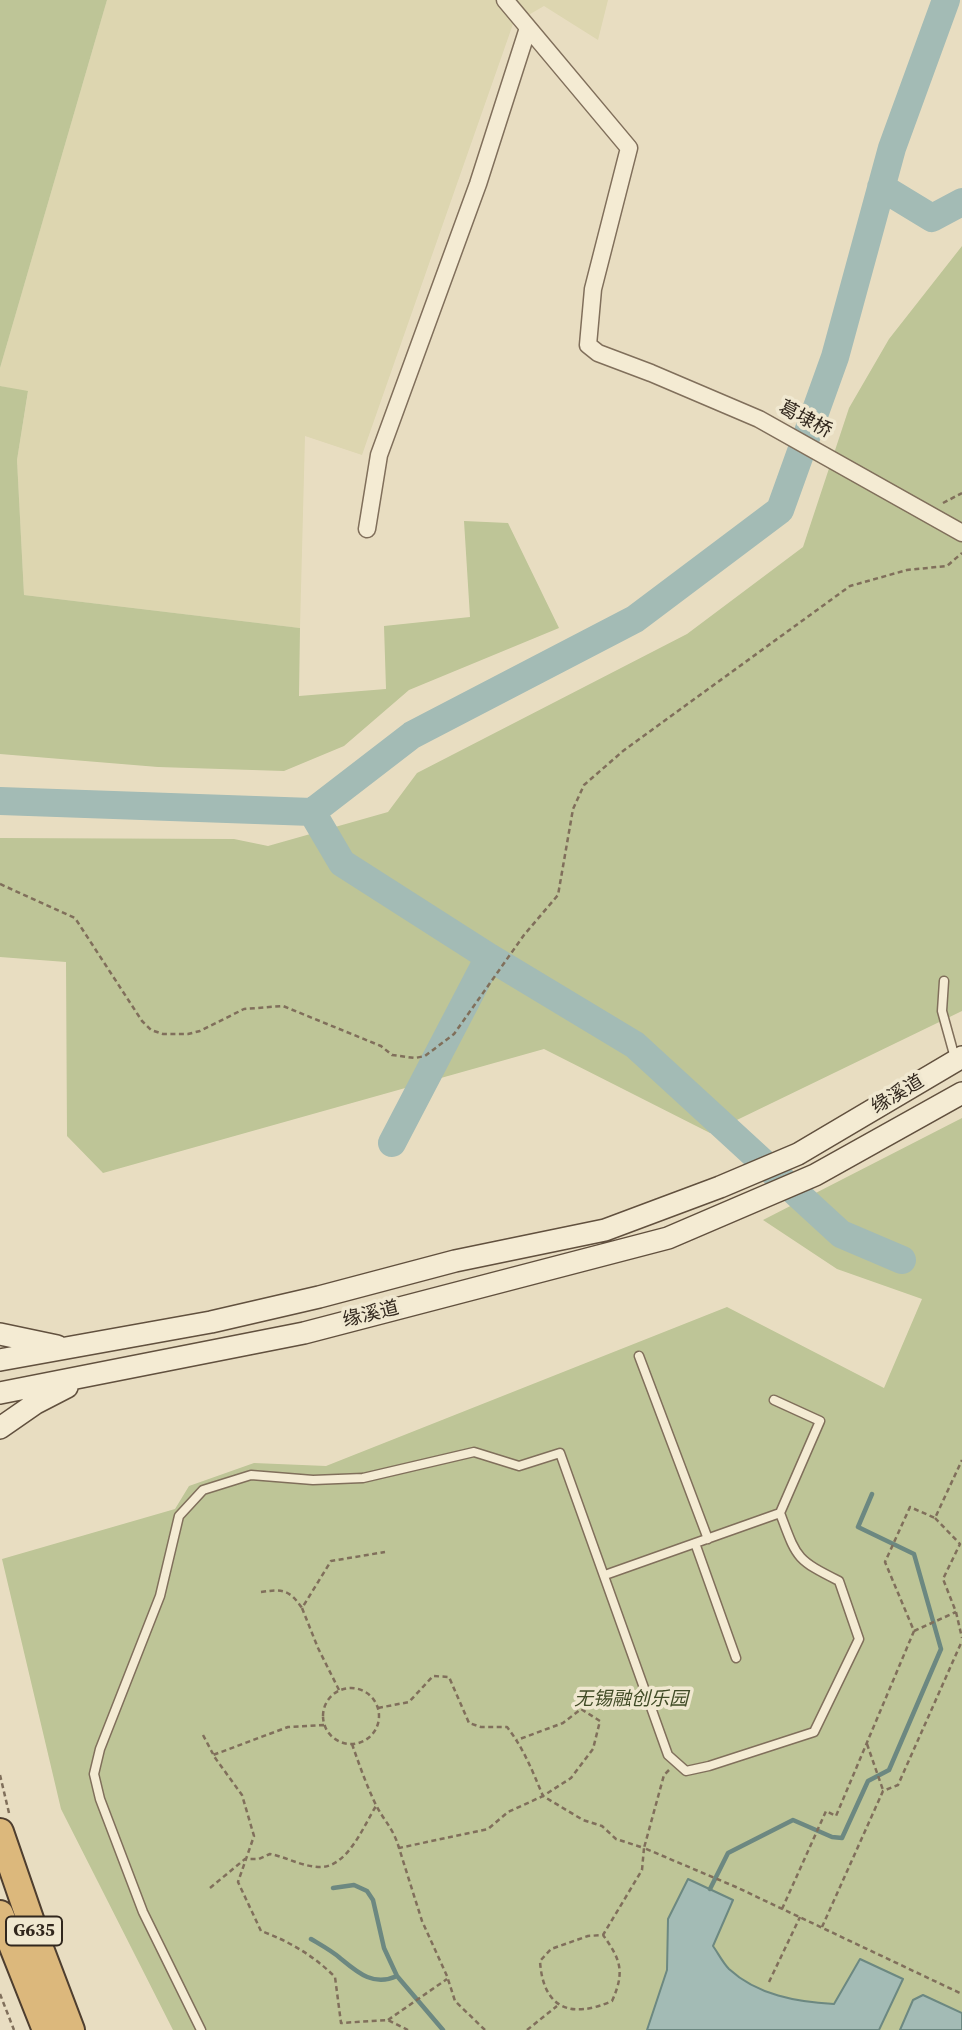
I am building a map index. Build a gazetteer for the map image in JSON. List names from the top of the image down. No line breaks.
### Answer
{"streets":{"highway":["G635"],"main road":["缘溪道"],"street":["葛埭桥"]},"parks":["无锡融创乐园"]}
